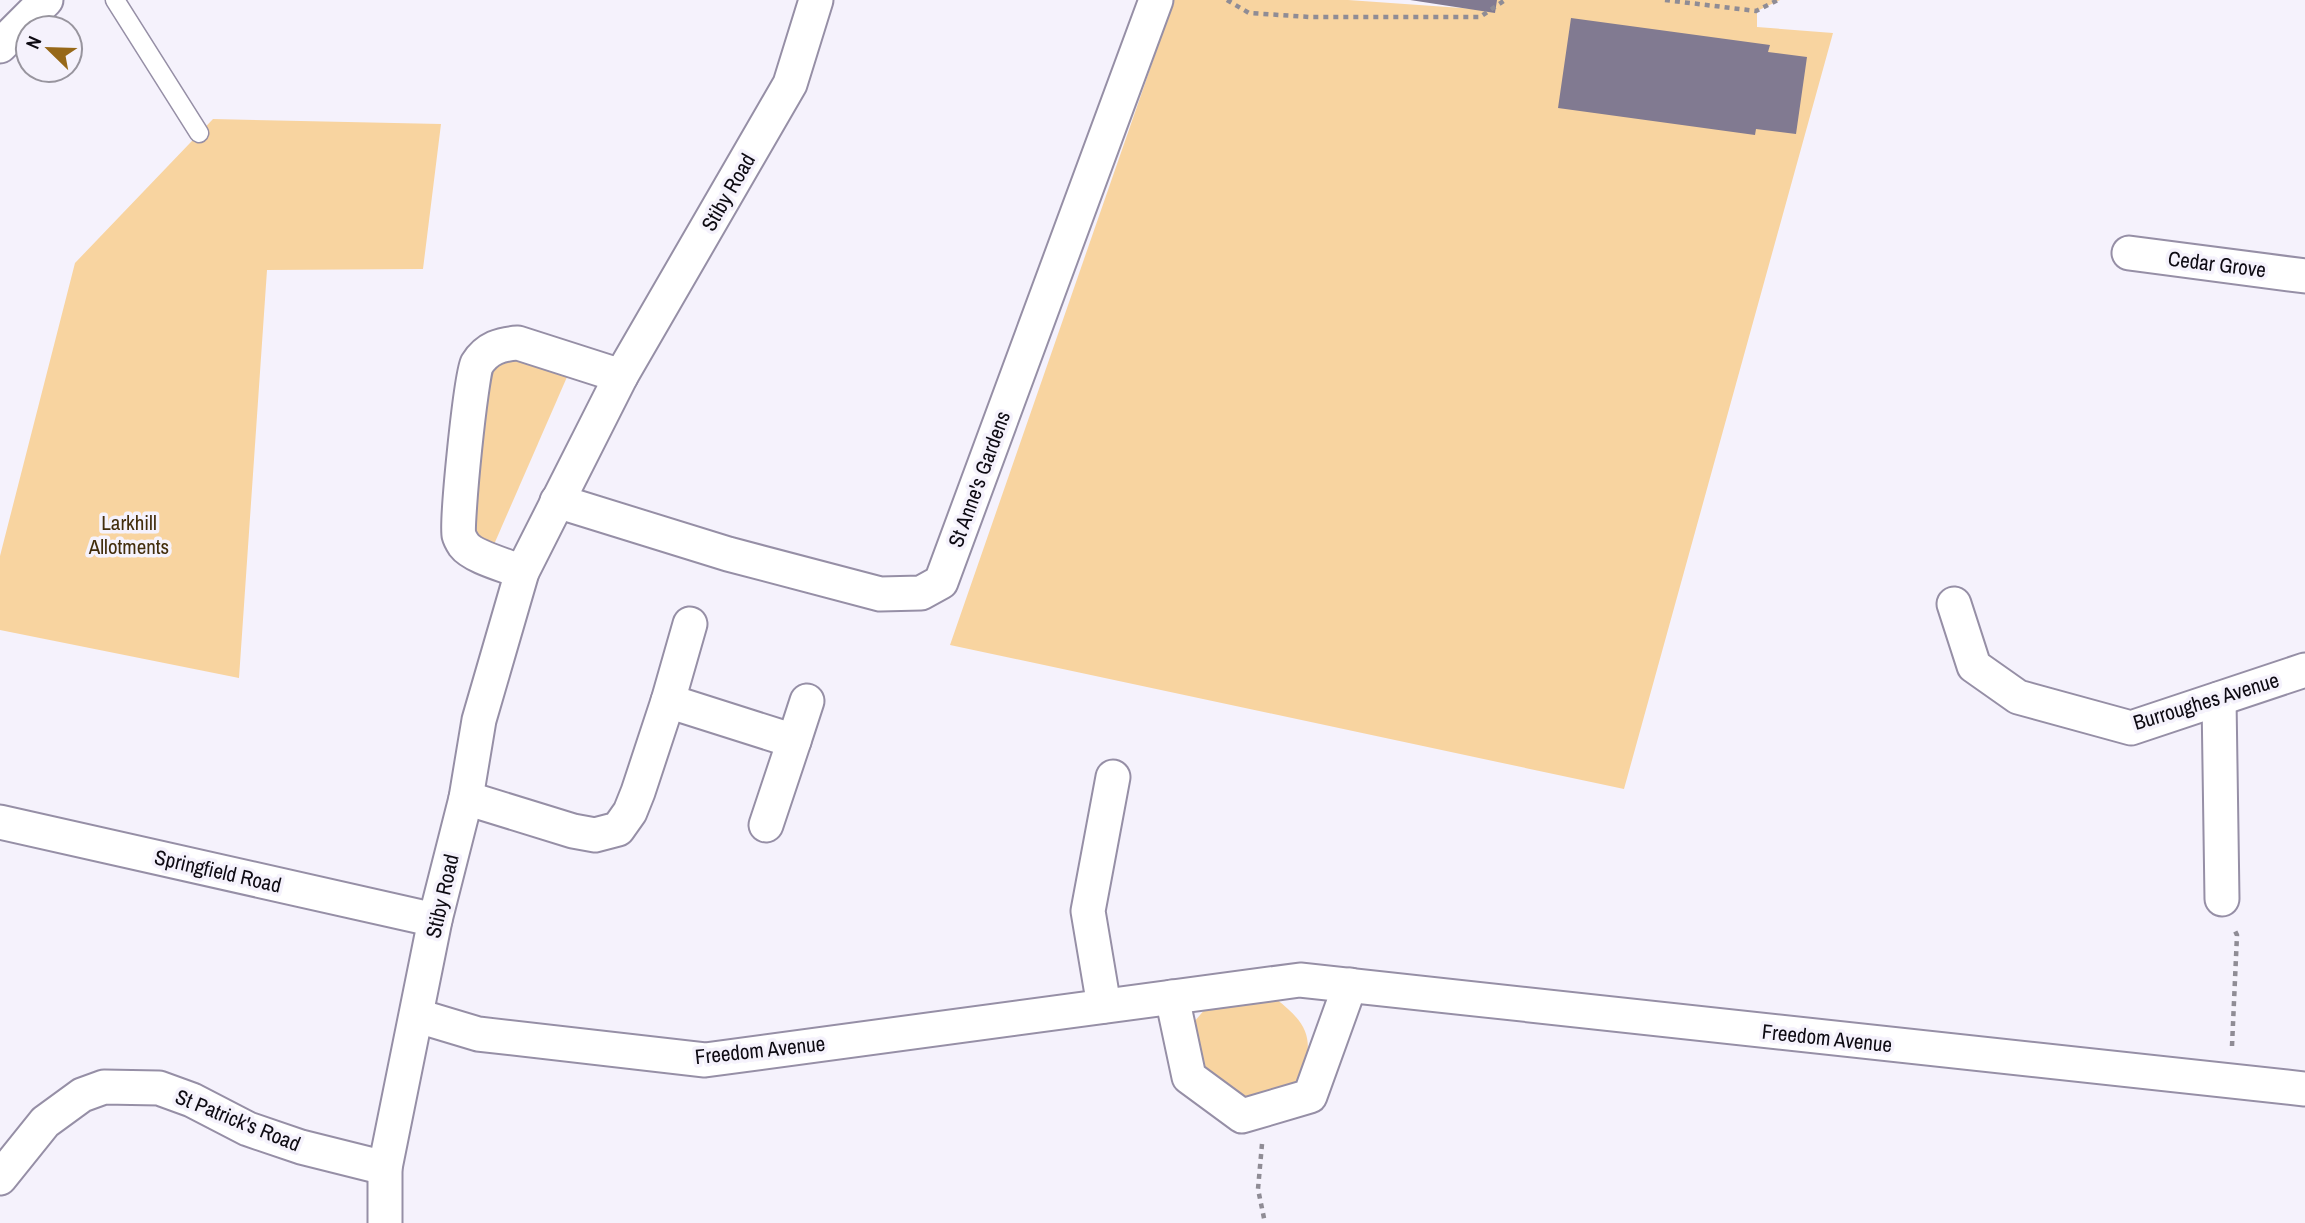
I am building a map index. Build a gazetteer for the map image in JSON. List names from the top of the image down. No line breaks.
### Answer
{"streets":{"street":["Stiby Road","Cedar Grove","St Anne's Gardens","Burroughes Avenue","Springfield Road","Freedom Avenue","St Patrick's Road"]},"crossings":[["Stiby Road","St Anne's Gardens"],["Stiby Road","Springfield Road"],["Stiby Road","Freedom Avenue"],["Stiby Road","St Patrick's Road"]],"parks":["Larkhill Allotments"],"north":"top left"}
